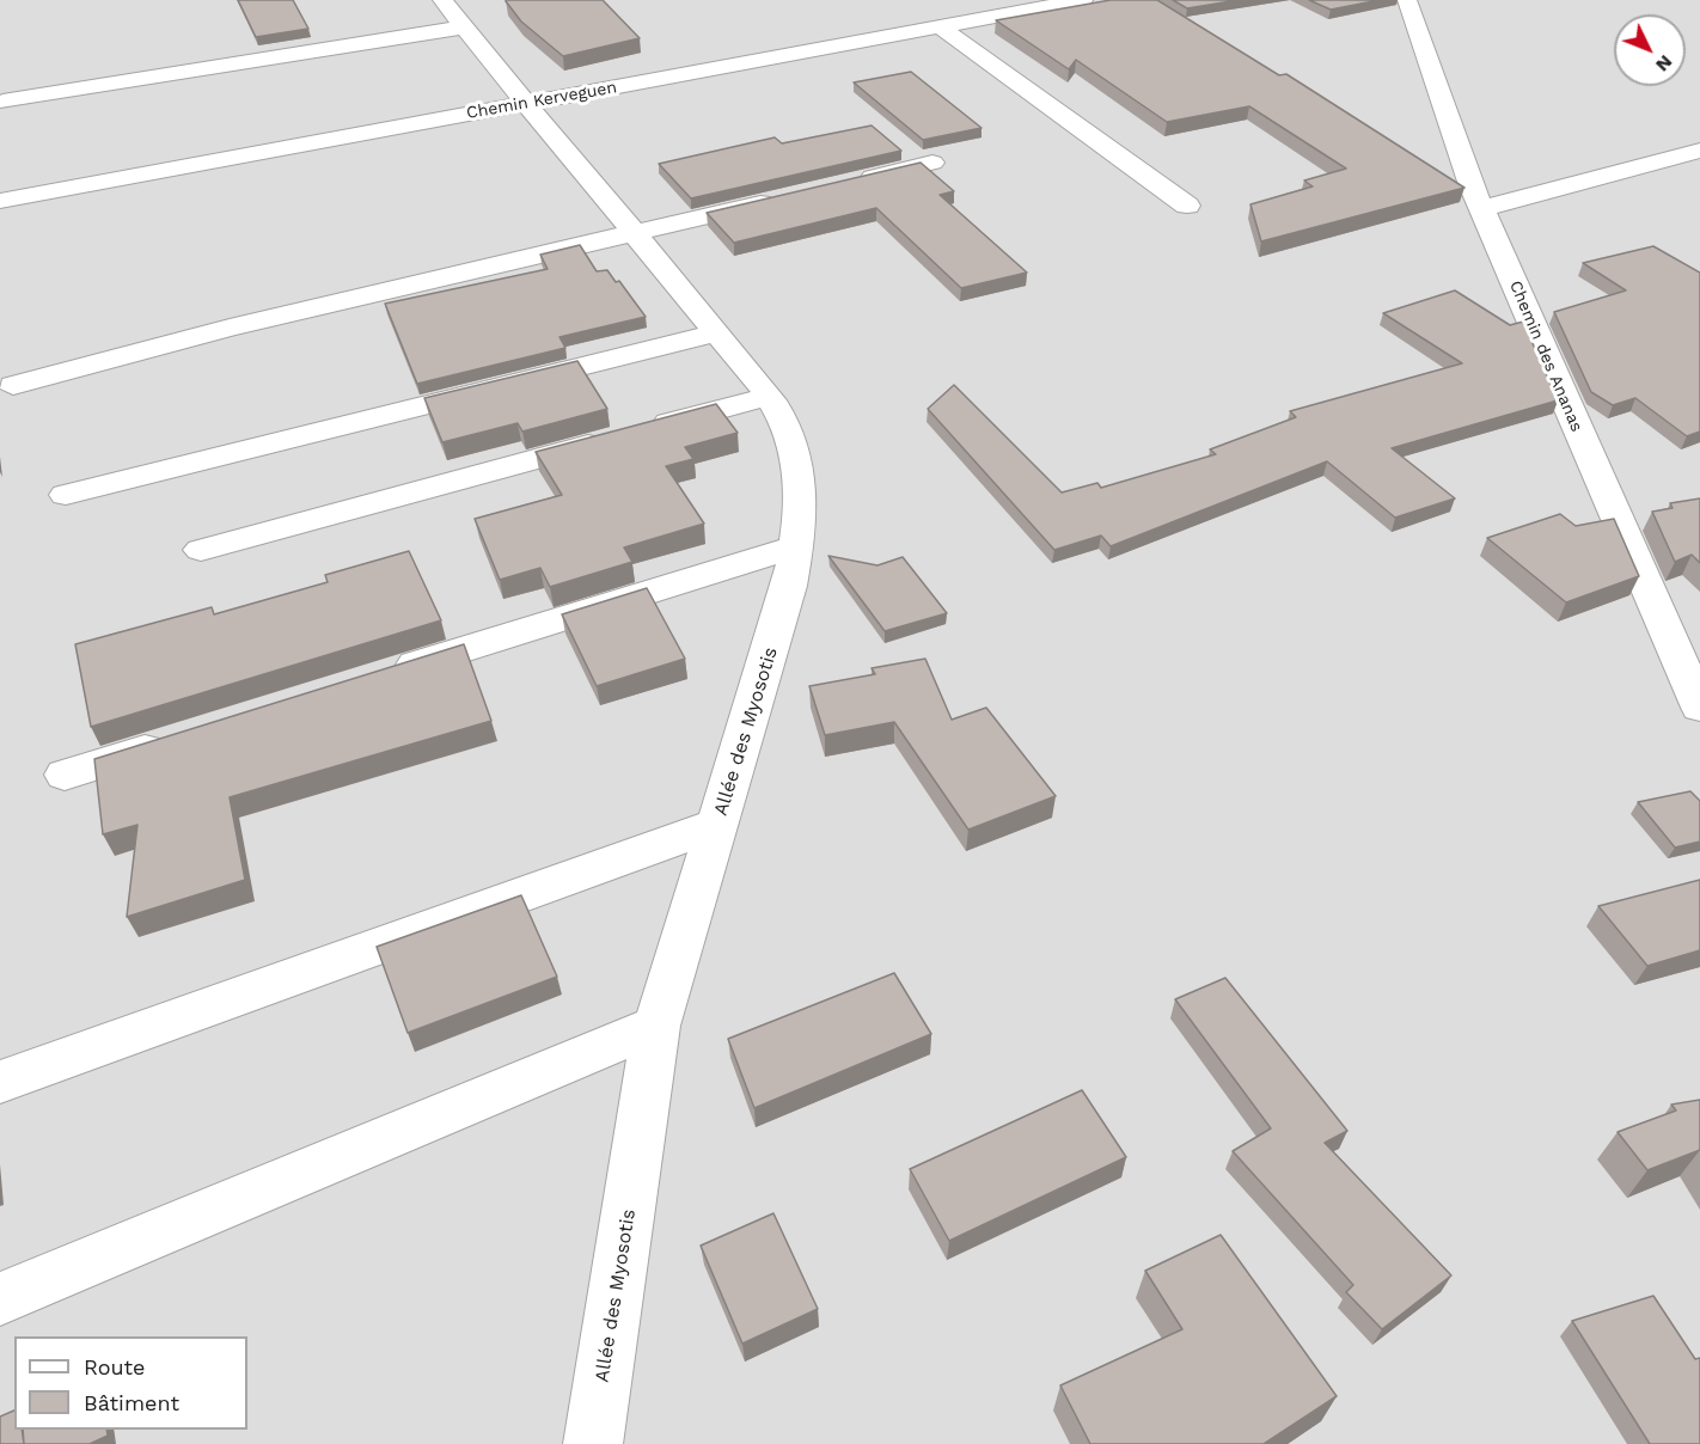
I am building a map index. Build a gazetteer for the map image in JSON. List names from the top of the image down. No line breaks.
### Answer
{"streets":{"street":["Chemin Kerveguen","Chemin des Ananas","Allée des Myosotis"]},"crossings":[["Chemin Kerveguen","Allée des Myosotis"]],"legend":["Route","Bâtiment"],"north":"bottom right"}
